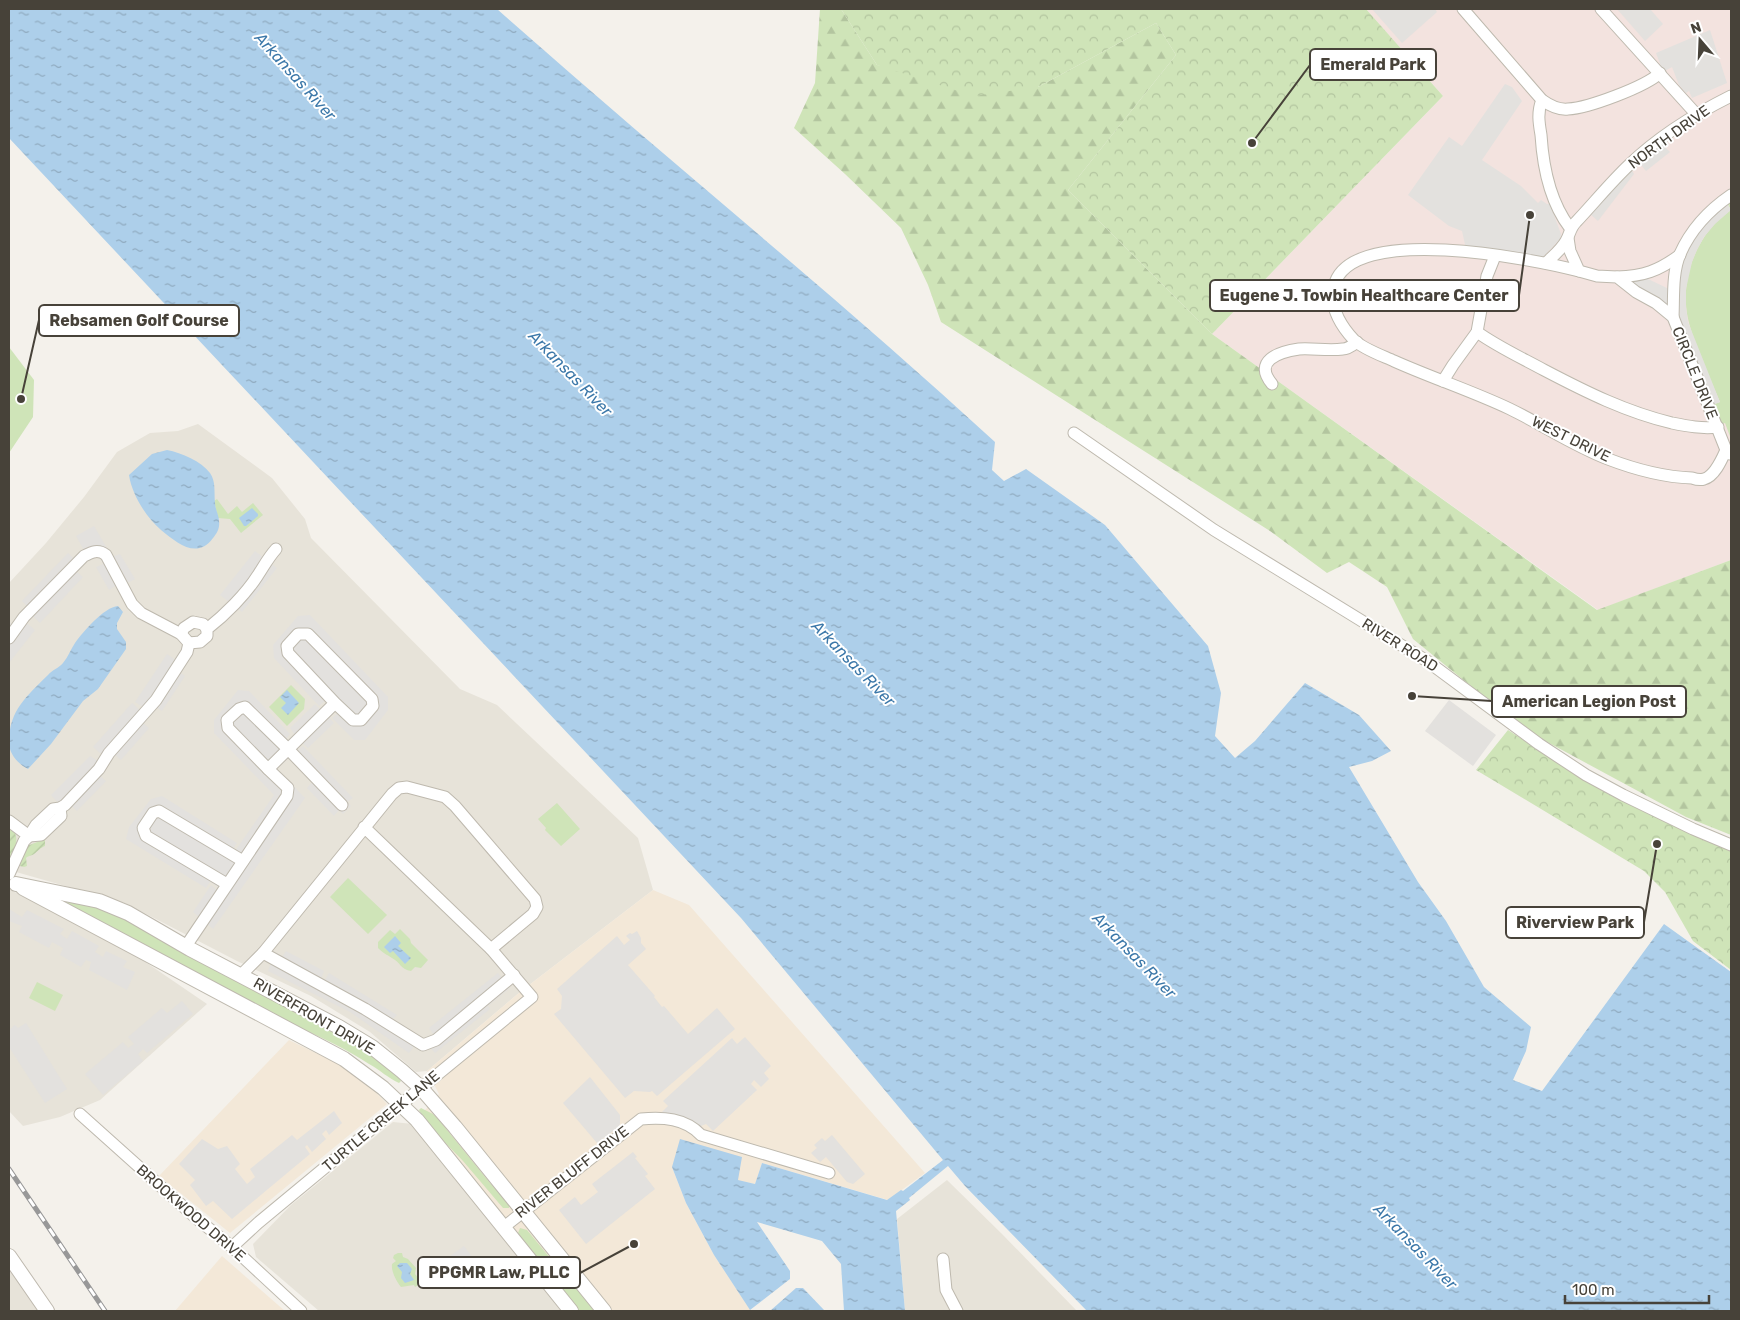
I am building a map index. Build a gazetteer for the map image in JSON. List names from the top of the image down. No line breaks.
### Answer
{"streets":{"street":["NORTH DRIVE","CIRCLE DRIVE","WEST DRIVE","RIVER ROAD","RIVERFRONT DRIVE","TURTLE CREEK LANE","RIVER BLUFF DRIVE","BROOKWOOD DRIVE"]},"crossings":[["NORTH DRIVE","WEST DRIVE"],["CIRCLE DRIVE","WEST DRIVE"],["RIVERFRONT DRIVE","TURTLE CREEK LANE"],["RIVERFRONT DRIVE","RIVER BLUFF DRIVE"],["TURTLE CREEK LANE","BROOKWOOD DRIVE"]],"water":["Arkansas River"],"places":["Emerald Park","Eugene J. Towbin Healthcare Center","Rebsamen Golf Course","American Legion Post","Riverview Park","PPGMR Law, PLLC"],"scale_bar":"100 m","north":"top"}
